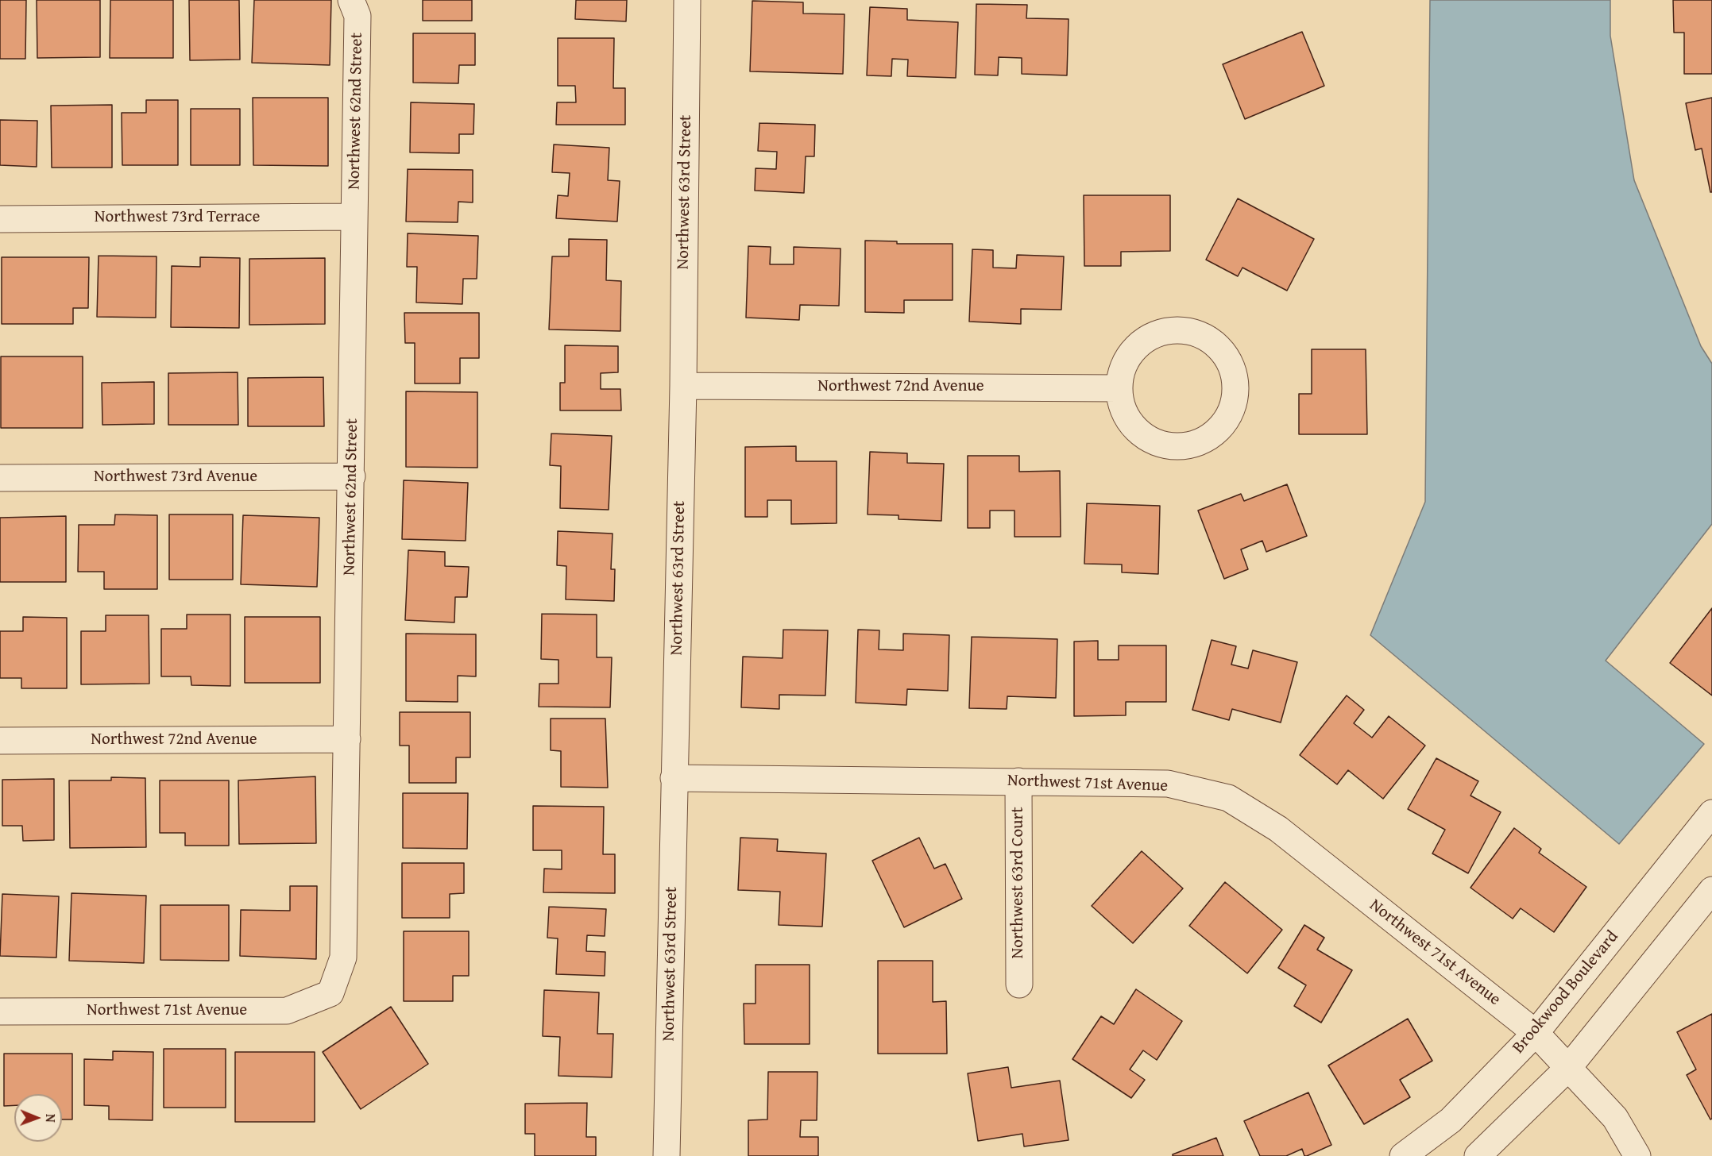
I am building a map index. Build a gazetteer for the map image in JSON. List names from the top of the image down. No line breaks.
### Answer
{"streets":{"street":["Northwest 62nd Street","Northwest 63rd Street","Northwest 73rd Terrace","Northwest 72nd Avenue","Northwest 73rd Avenue","Northwest 71st Avenue","Northwest 63rd Court","Brookwood Boulevard"]},"crossings":[["Northwest 62nd Street","Northwest 73rd Terrace"],["Northwest 62nd Street","Northwest 72nd Avenue"],["Northwest 62nd Street","Northwest 73rd Avenue"],["Northwest 62nd Street","Northwest 71st Avenue"],["Northwest 63rd Street","Northwest 72nd Avenue"],["Northwest 63rd Street","Northwest 71st Avenue"],["Northwest 71st Avenue","Northwest 63rd Court"],["Northwest 71st Avenue","Brookwood Boulevard"]],"north":"right"}
